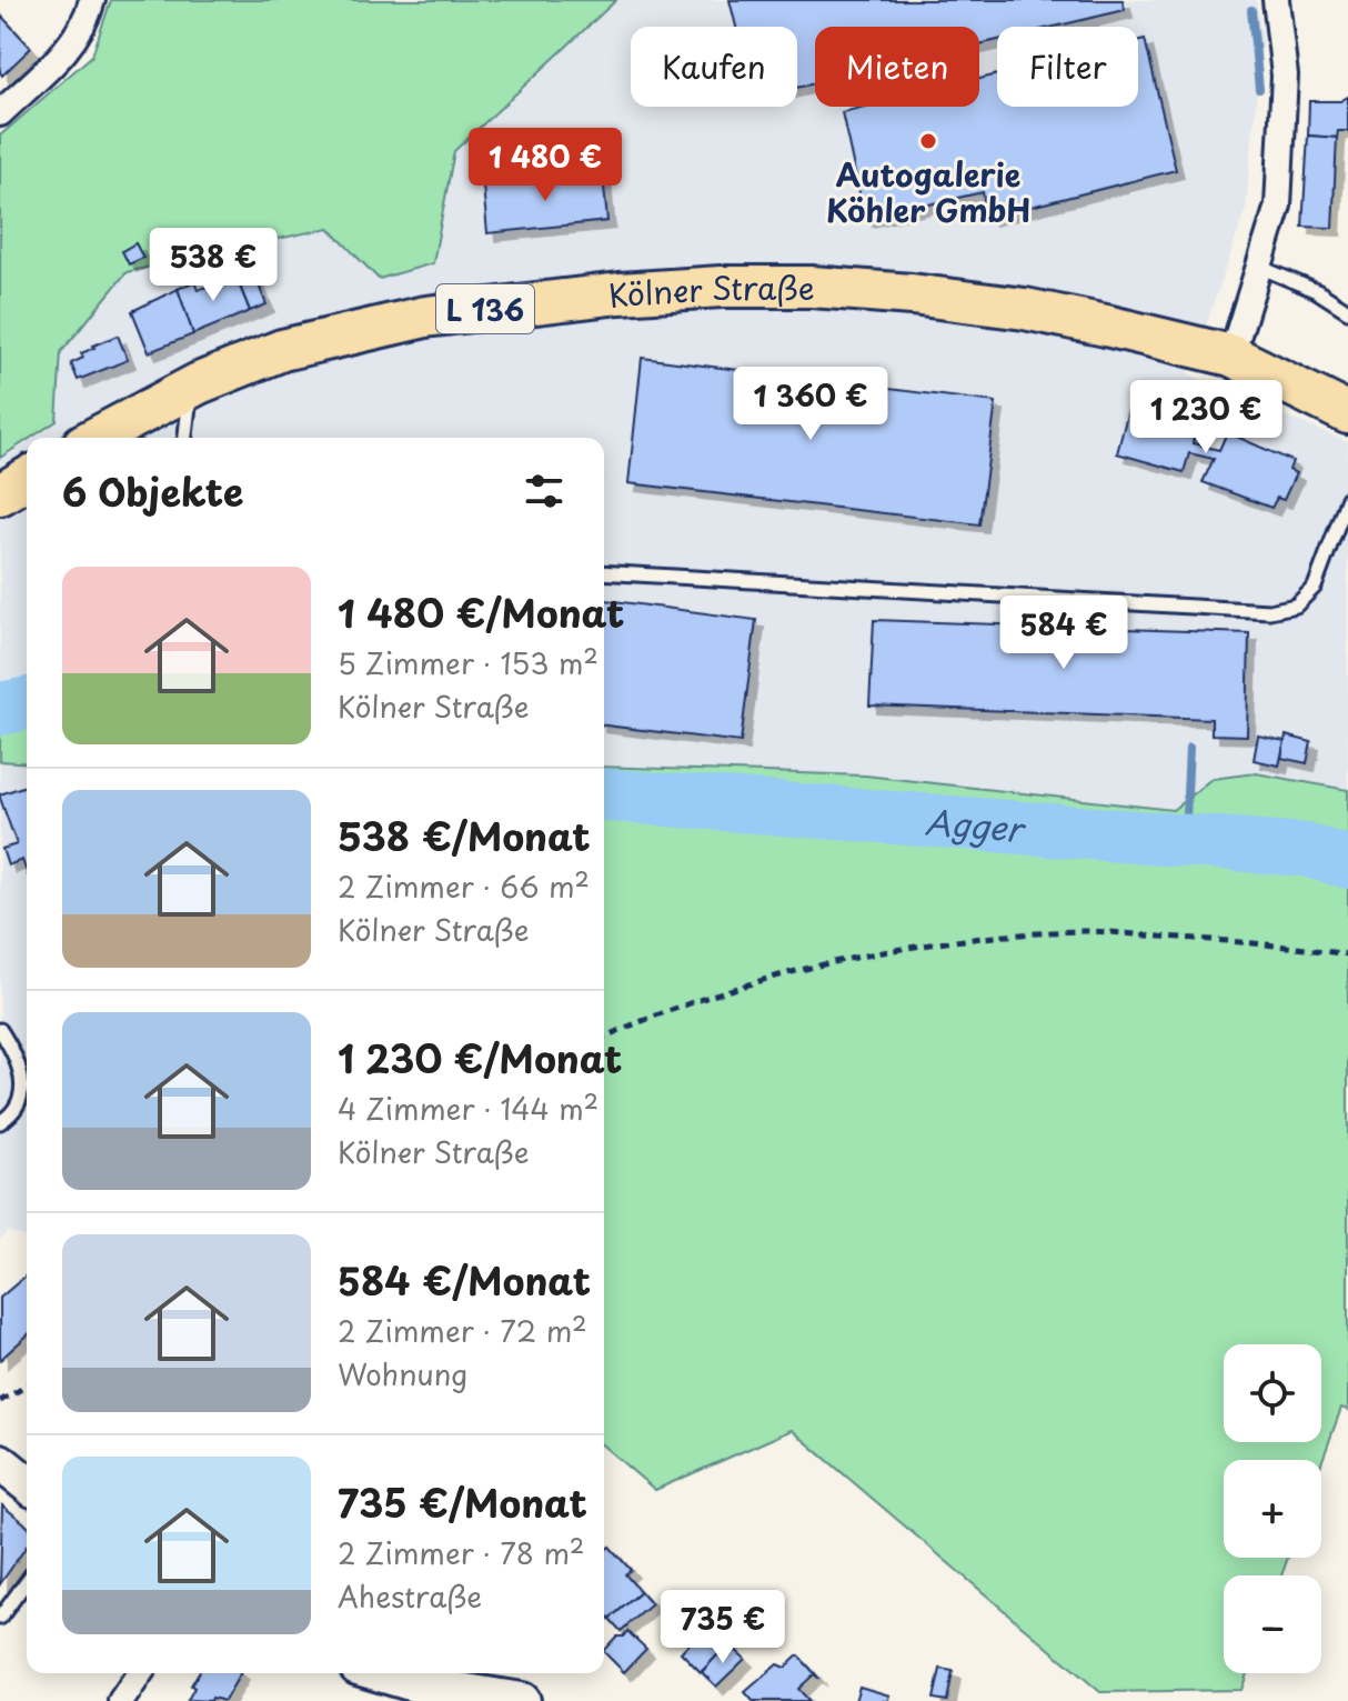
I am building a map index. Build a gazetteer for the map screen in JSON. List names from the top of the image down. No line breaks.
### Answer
{"streets":{"main road":["Kölner Straße","L 136"]},"water":["Agger"],"places":["Autogalerie Köhler GmbH"],"page":{"chip":["Kaufen","Mieten","Filter"],"price":["1 480 €","538 €","1 360 €","1 230 €","584 €","735 €"],"heading":"6 Objekte","list":[{"name":"1 480 €/Monat","note":"5 Zimmer · 153 m² · Kölner Straße"},{"name":"538 €/Monat","note":"2 Zimmer · 66 m² · Kölner Straße"},{"name":"1 230 €/Monat","note":"4 Zimmer · 144 m² · Kölner Straße"},{"name":"584 €/Monat","note":"2 Zimmer · 72 m² · Wohnung"},{"name":"735 €/Monat","note":"2 Zimmer · 78 m² · Ahestraße"}],"map_buttons":["+","−"]}}
